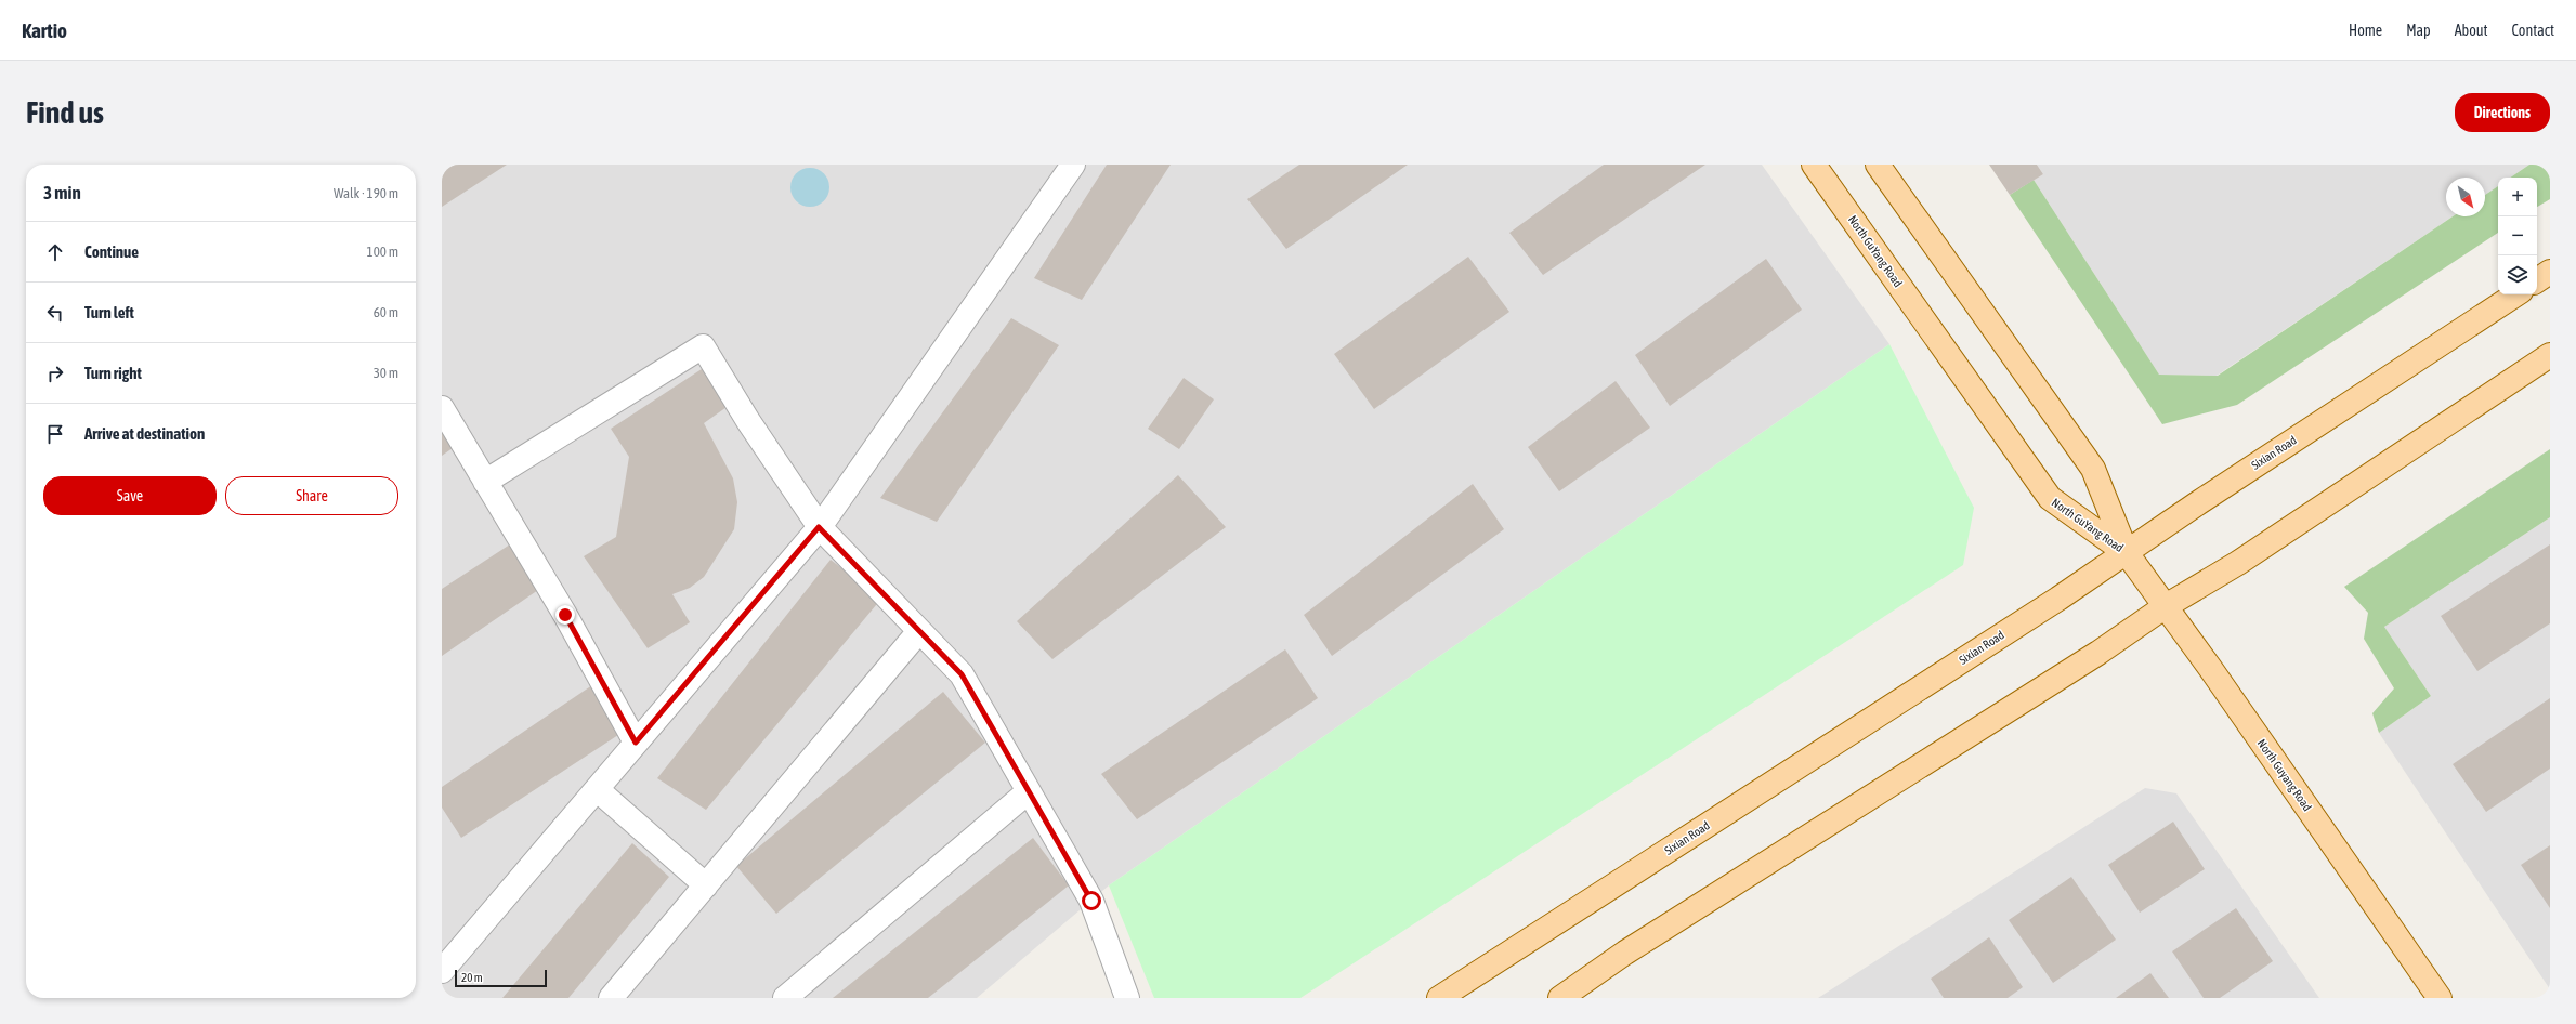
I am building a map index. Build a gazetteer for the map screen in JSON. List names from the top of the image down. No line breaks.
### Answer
{"streets":{"main road":["North GuYang Road","Sixian Road","North Guyang Road"]},"crossings":[["North GuYang Road","Sixian Road"],["North GuYang Road","North Guyang Road"],["Sixian Road","North Guyang Road"]],"scale_bar":"20 m","north":"bottom right","page":{"header":"Kartio","nav":["Home","Map","About","Contact"],"buttons":["Directions",["Save","Share"]],"title":"Find us","heading":["3 min","Walk · 190 m"],"map_buttons":["+","−"],"list":[["Continue","100 m"],["Turn left","60 m"],["Turn right","30 m"],"Arrive at destination"],"scale":"20 m"}}
